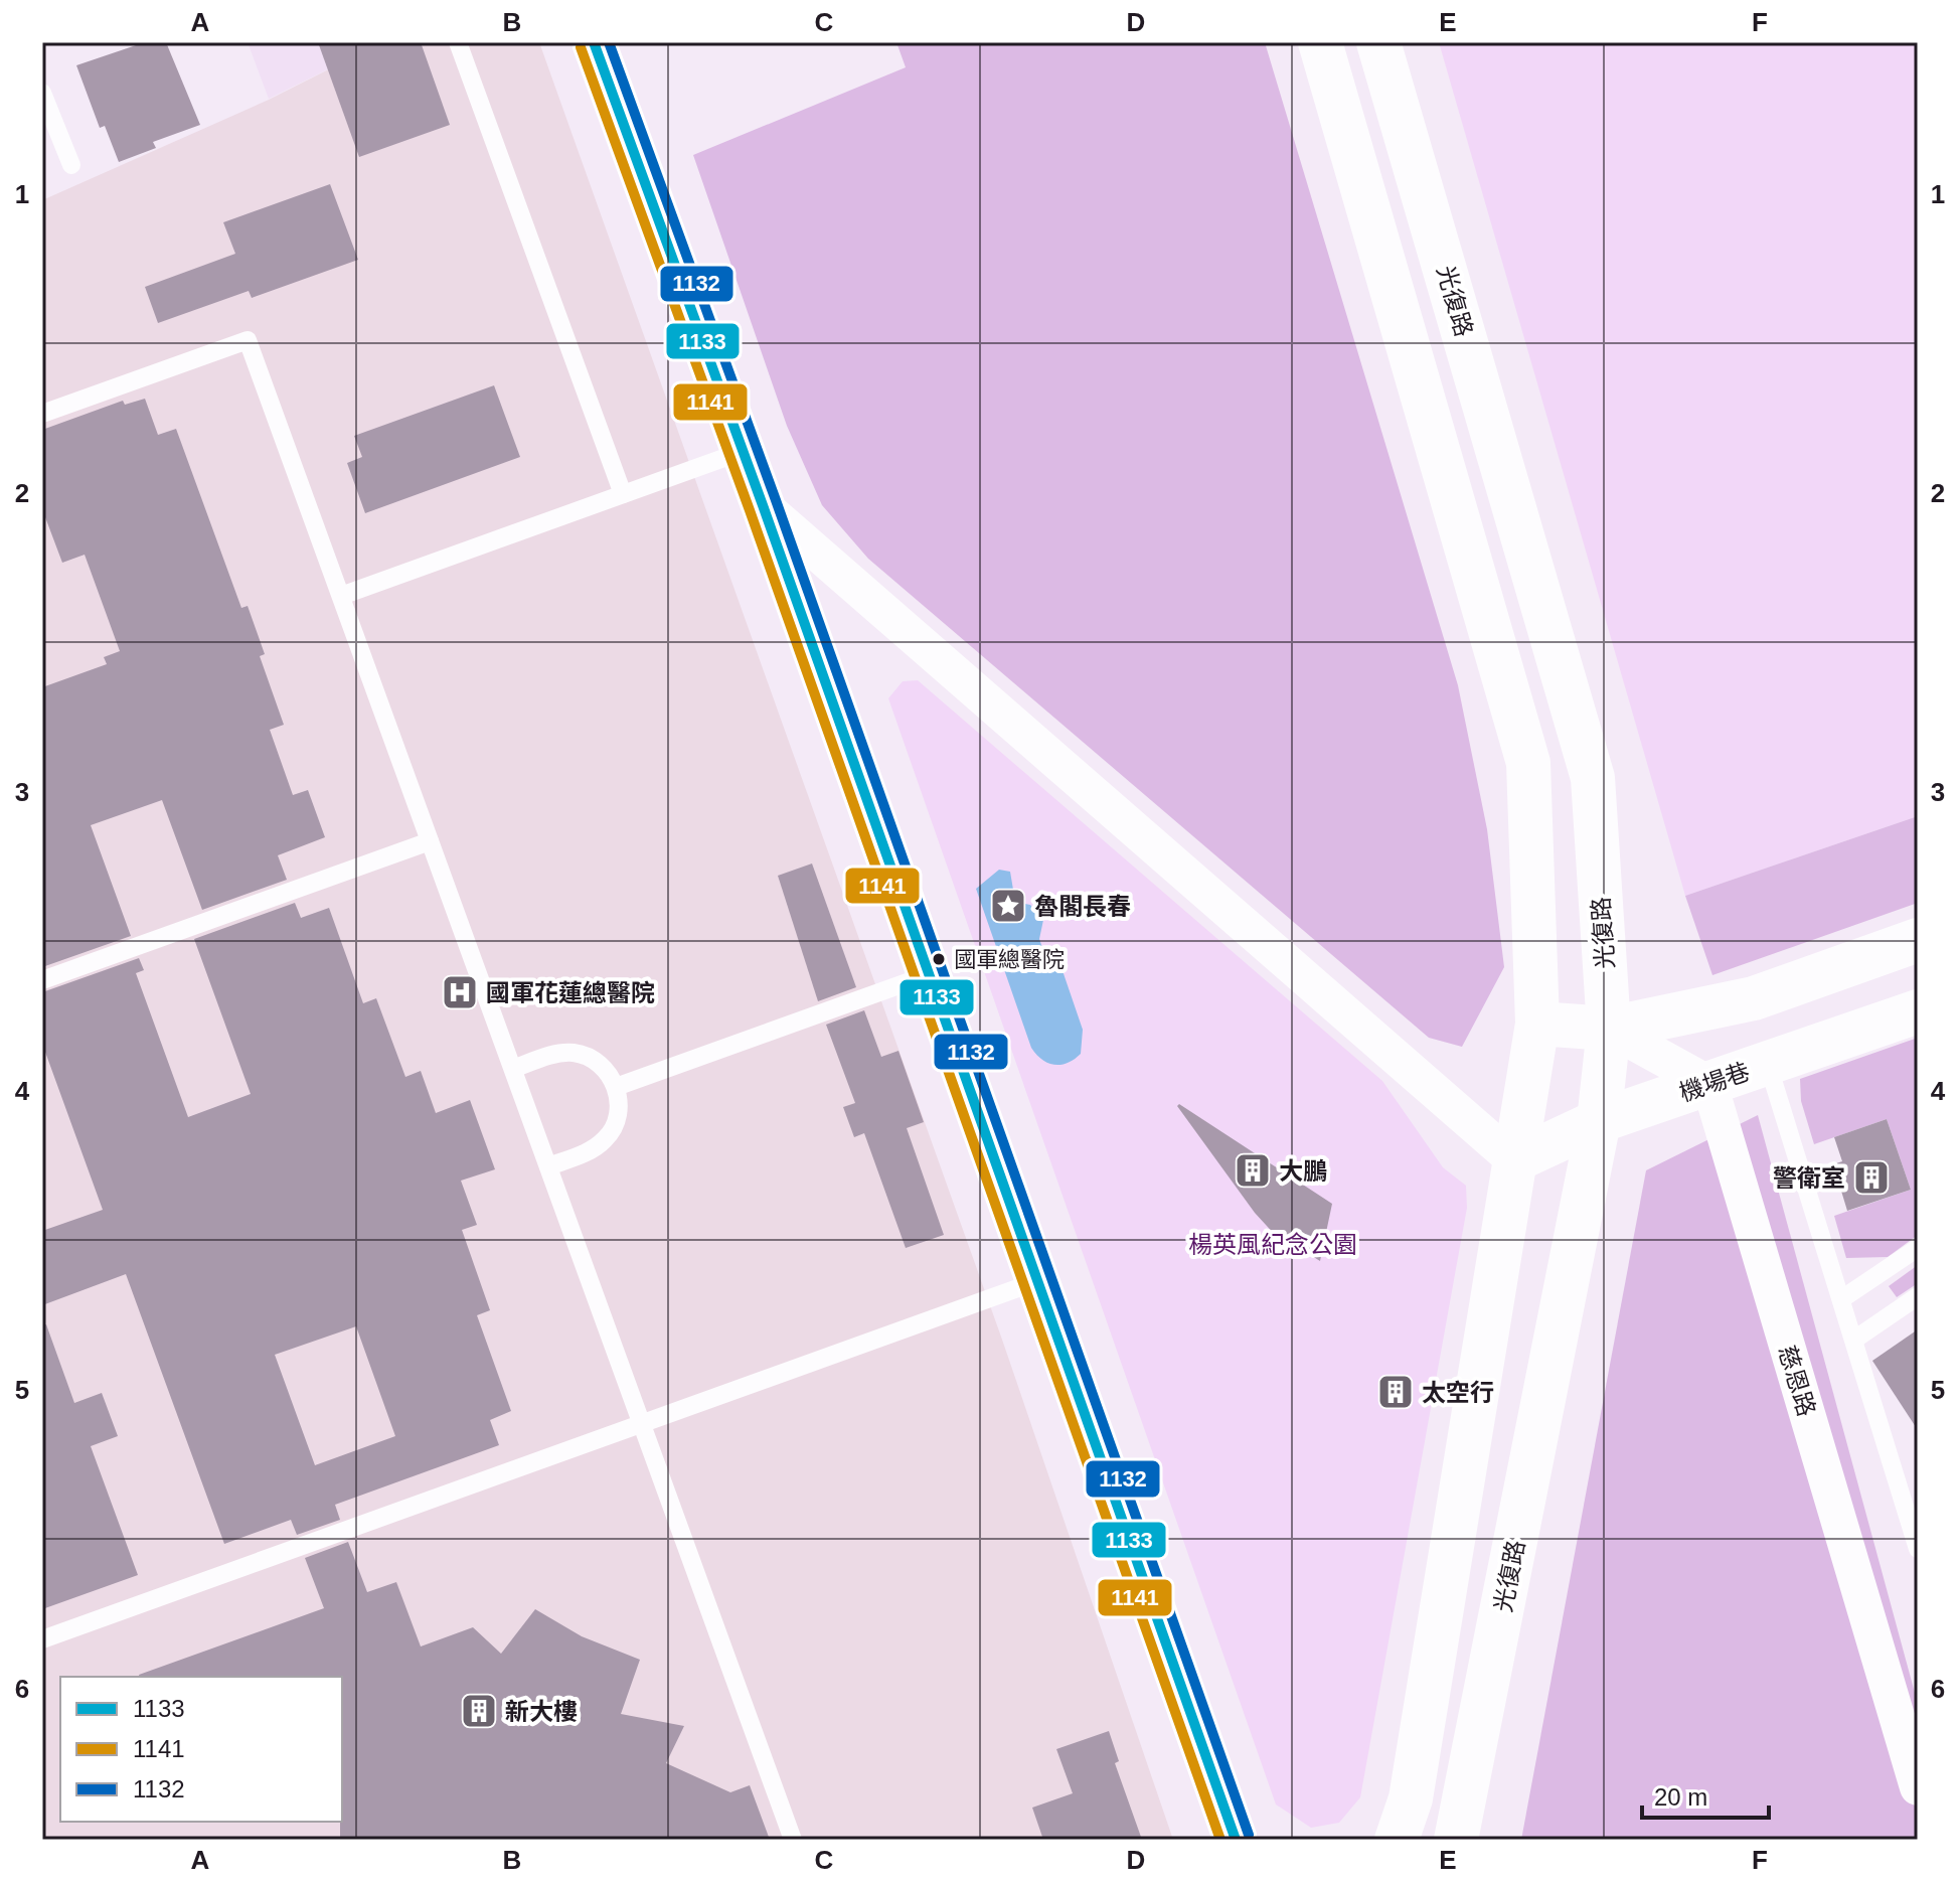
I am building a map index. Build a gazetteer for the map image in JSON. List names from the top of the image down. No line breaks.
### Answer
{"streets":{"main road":["光復路","機場巷"],"street":["慈恩路"]},"crossings":[["光復路","機場巷"],["機場巷","慈恩路"]],"parks":["楊英風紀念公園"],"places":{"place":["魯閣長春"],"other":["國軍總醫院"],"hospital":["國軍花蓮總醫院"],"building":["大鵬","警衛室","太空行","新大樓"]},"lines":["transit line 1133","transit line 1132","transit line 1141"],"legend":["1133","1141","1132"],"scale_bar":"20 m","grid":{"columns":["A","B","C","D","E","F"],"rows":["1","2","3","4","5","6"]}}
